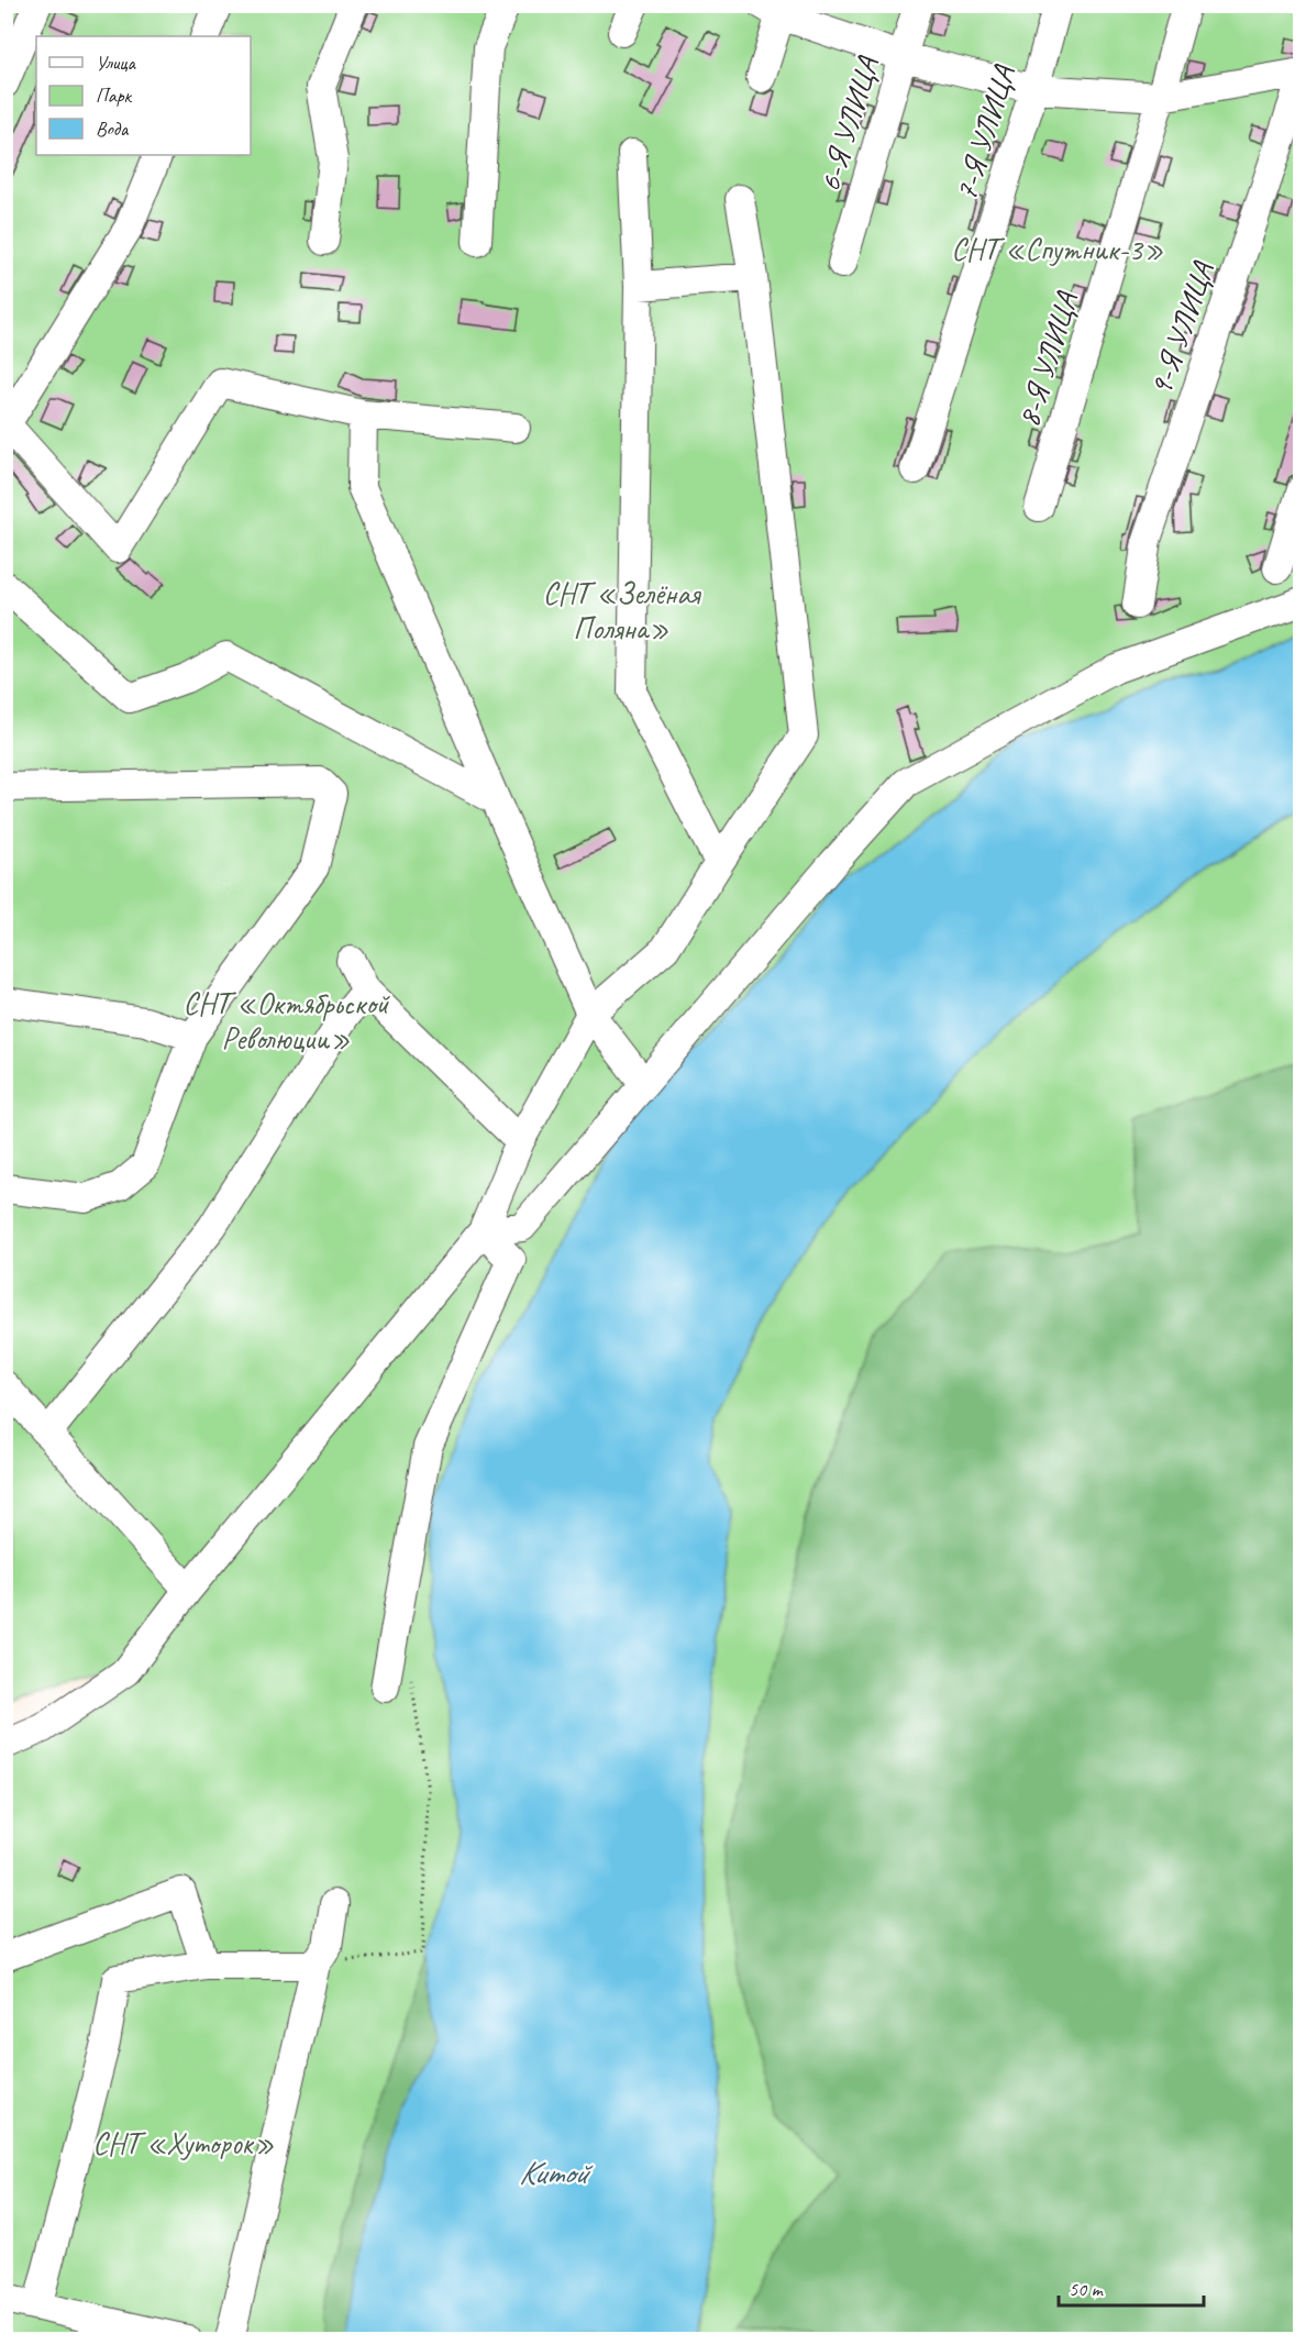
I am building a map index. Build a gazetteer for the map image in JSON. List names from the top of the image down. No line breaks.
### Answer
{"streets":{"street":["6-Я УЛИЦА","7-Я УЛИЦА","9-Я УЛИЦА","8-Я УЛИЦА"]},"water":["Китой"],"parks":["СНТ «Спутник-3»","СНТ «Зелёная Поляна»","СНТ «Октябрьской Революции»","СНТ «Хуторок»"],"legend":["Улица","Парк","Вода"],"scale_bar":"50 m"}
